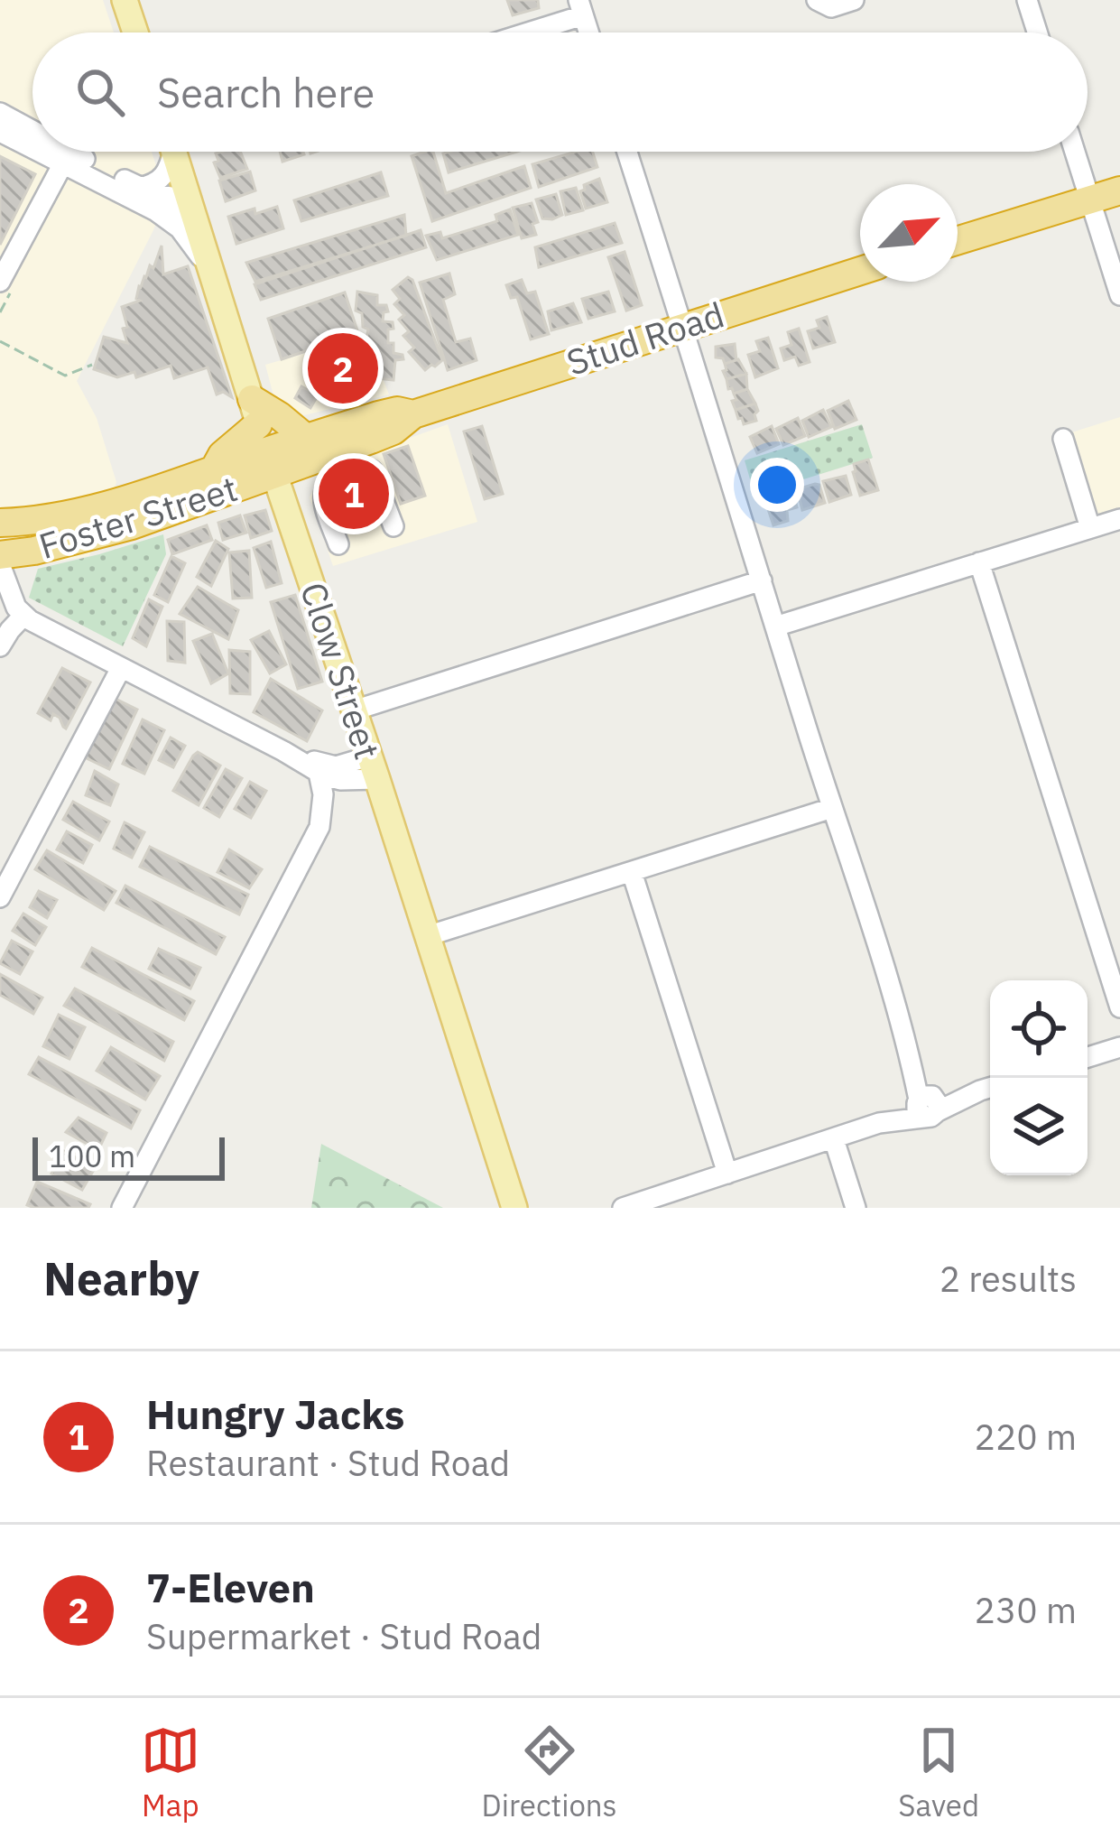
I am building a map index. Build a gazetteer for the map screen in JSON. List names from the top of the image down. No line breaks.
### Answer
{"streets":{"highway":["Stud Road","Foster Street"],"main road":["Clow Street"]},"crossings":[["Stud Road","Foster Street"],["Stud Road","Clow Street"],["Foster Street","Clow Street"]],"scale_bar":"100 m","north":"top right","page":{"search":"Search here","pins":["2","1"],"scale":"100 m","heading":["Nearby","2 results"],"list":[{"mark":"1","name":"Hungry Jacks","note":"Restaurant · Stud Road","value":"220 m"},{"mark":"2","name":"7-Eleven","note":"Supermarket · Stud Road","value":"230 m"}],"nav":["Map","Directions","Saved"]}}
